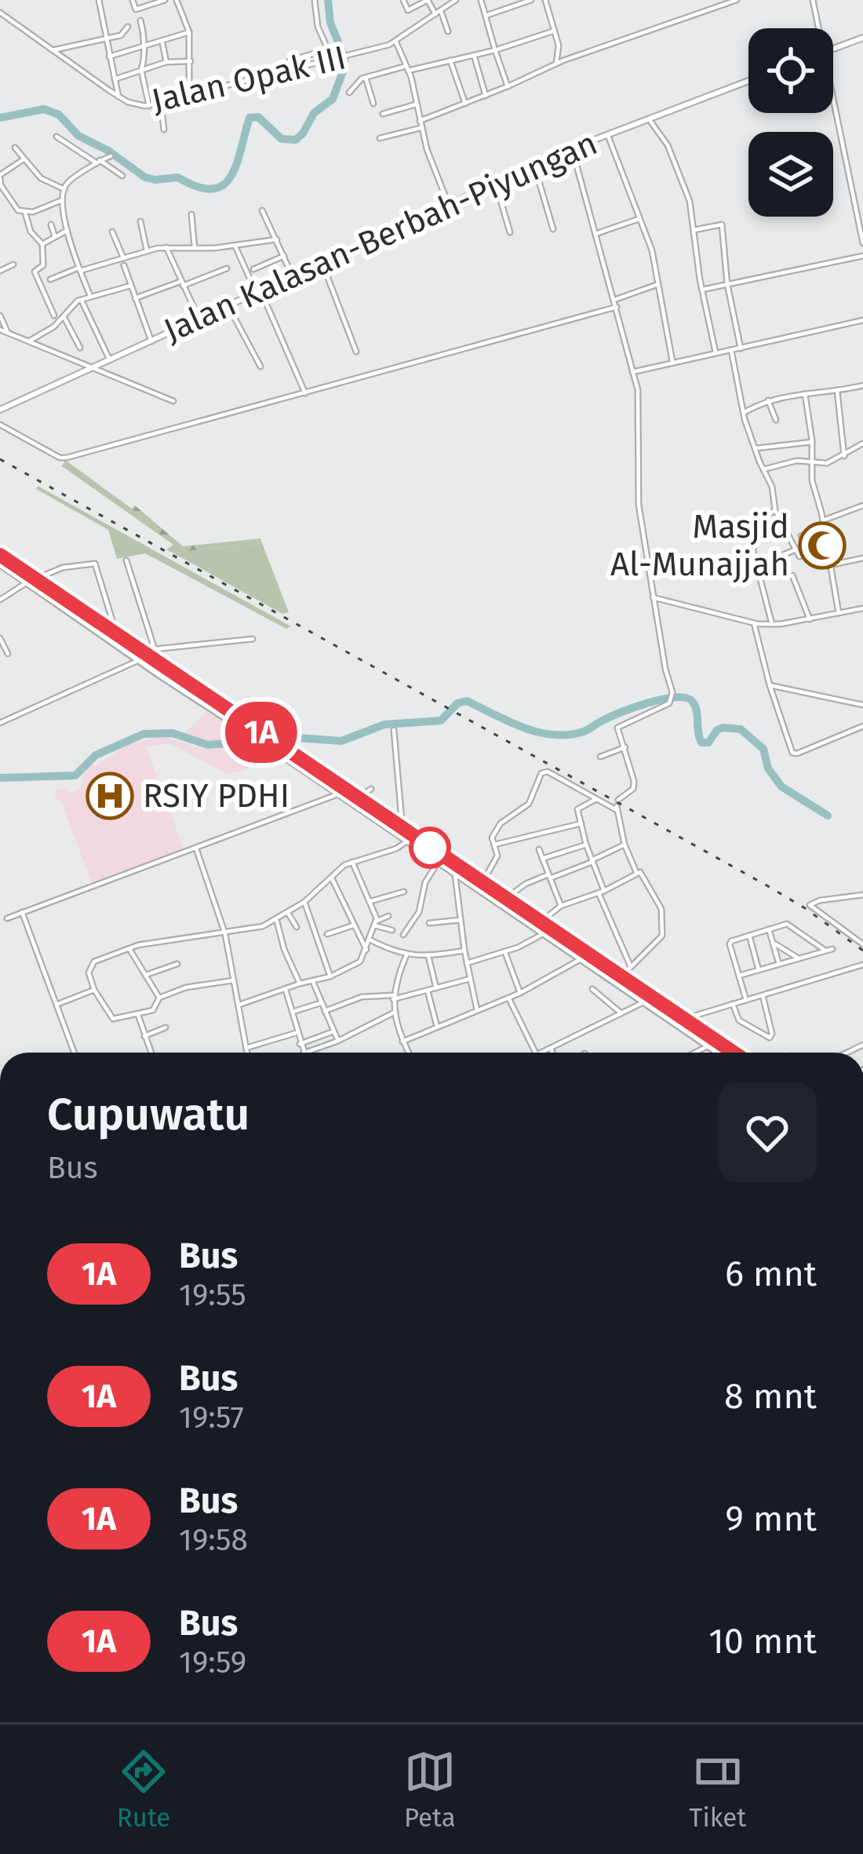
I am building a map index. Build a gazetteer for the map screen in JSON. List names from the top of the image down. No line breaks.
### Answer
{"streets":{"street":["Jalan Opak III","Jalan Kalasan-Berbah-Piyungan"]},"places":{"mosque":["Masjid Al-Munajjah"],"hospital":["RSIY PDHI"]},"lines":["bus line 1A"],"page":{"on_map":"1A","heading":["Cupuwatu","Bus"],"list":[{"mark":"1A","name":"Bus","note":"19:55","value":"6 mnt"},{"mark":"1A","name":"Bus","note":"19:57","value":"8 mnt"},{"mark":"1A","name":"Bus","note":"19:58","value":"9 mnt"},{"mark":"1A","name":"Bus","note":"19:59","value":"10 mnt"}],"tabs":["Rute","Peta","Tiket"]}}
